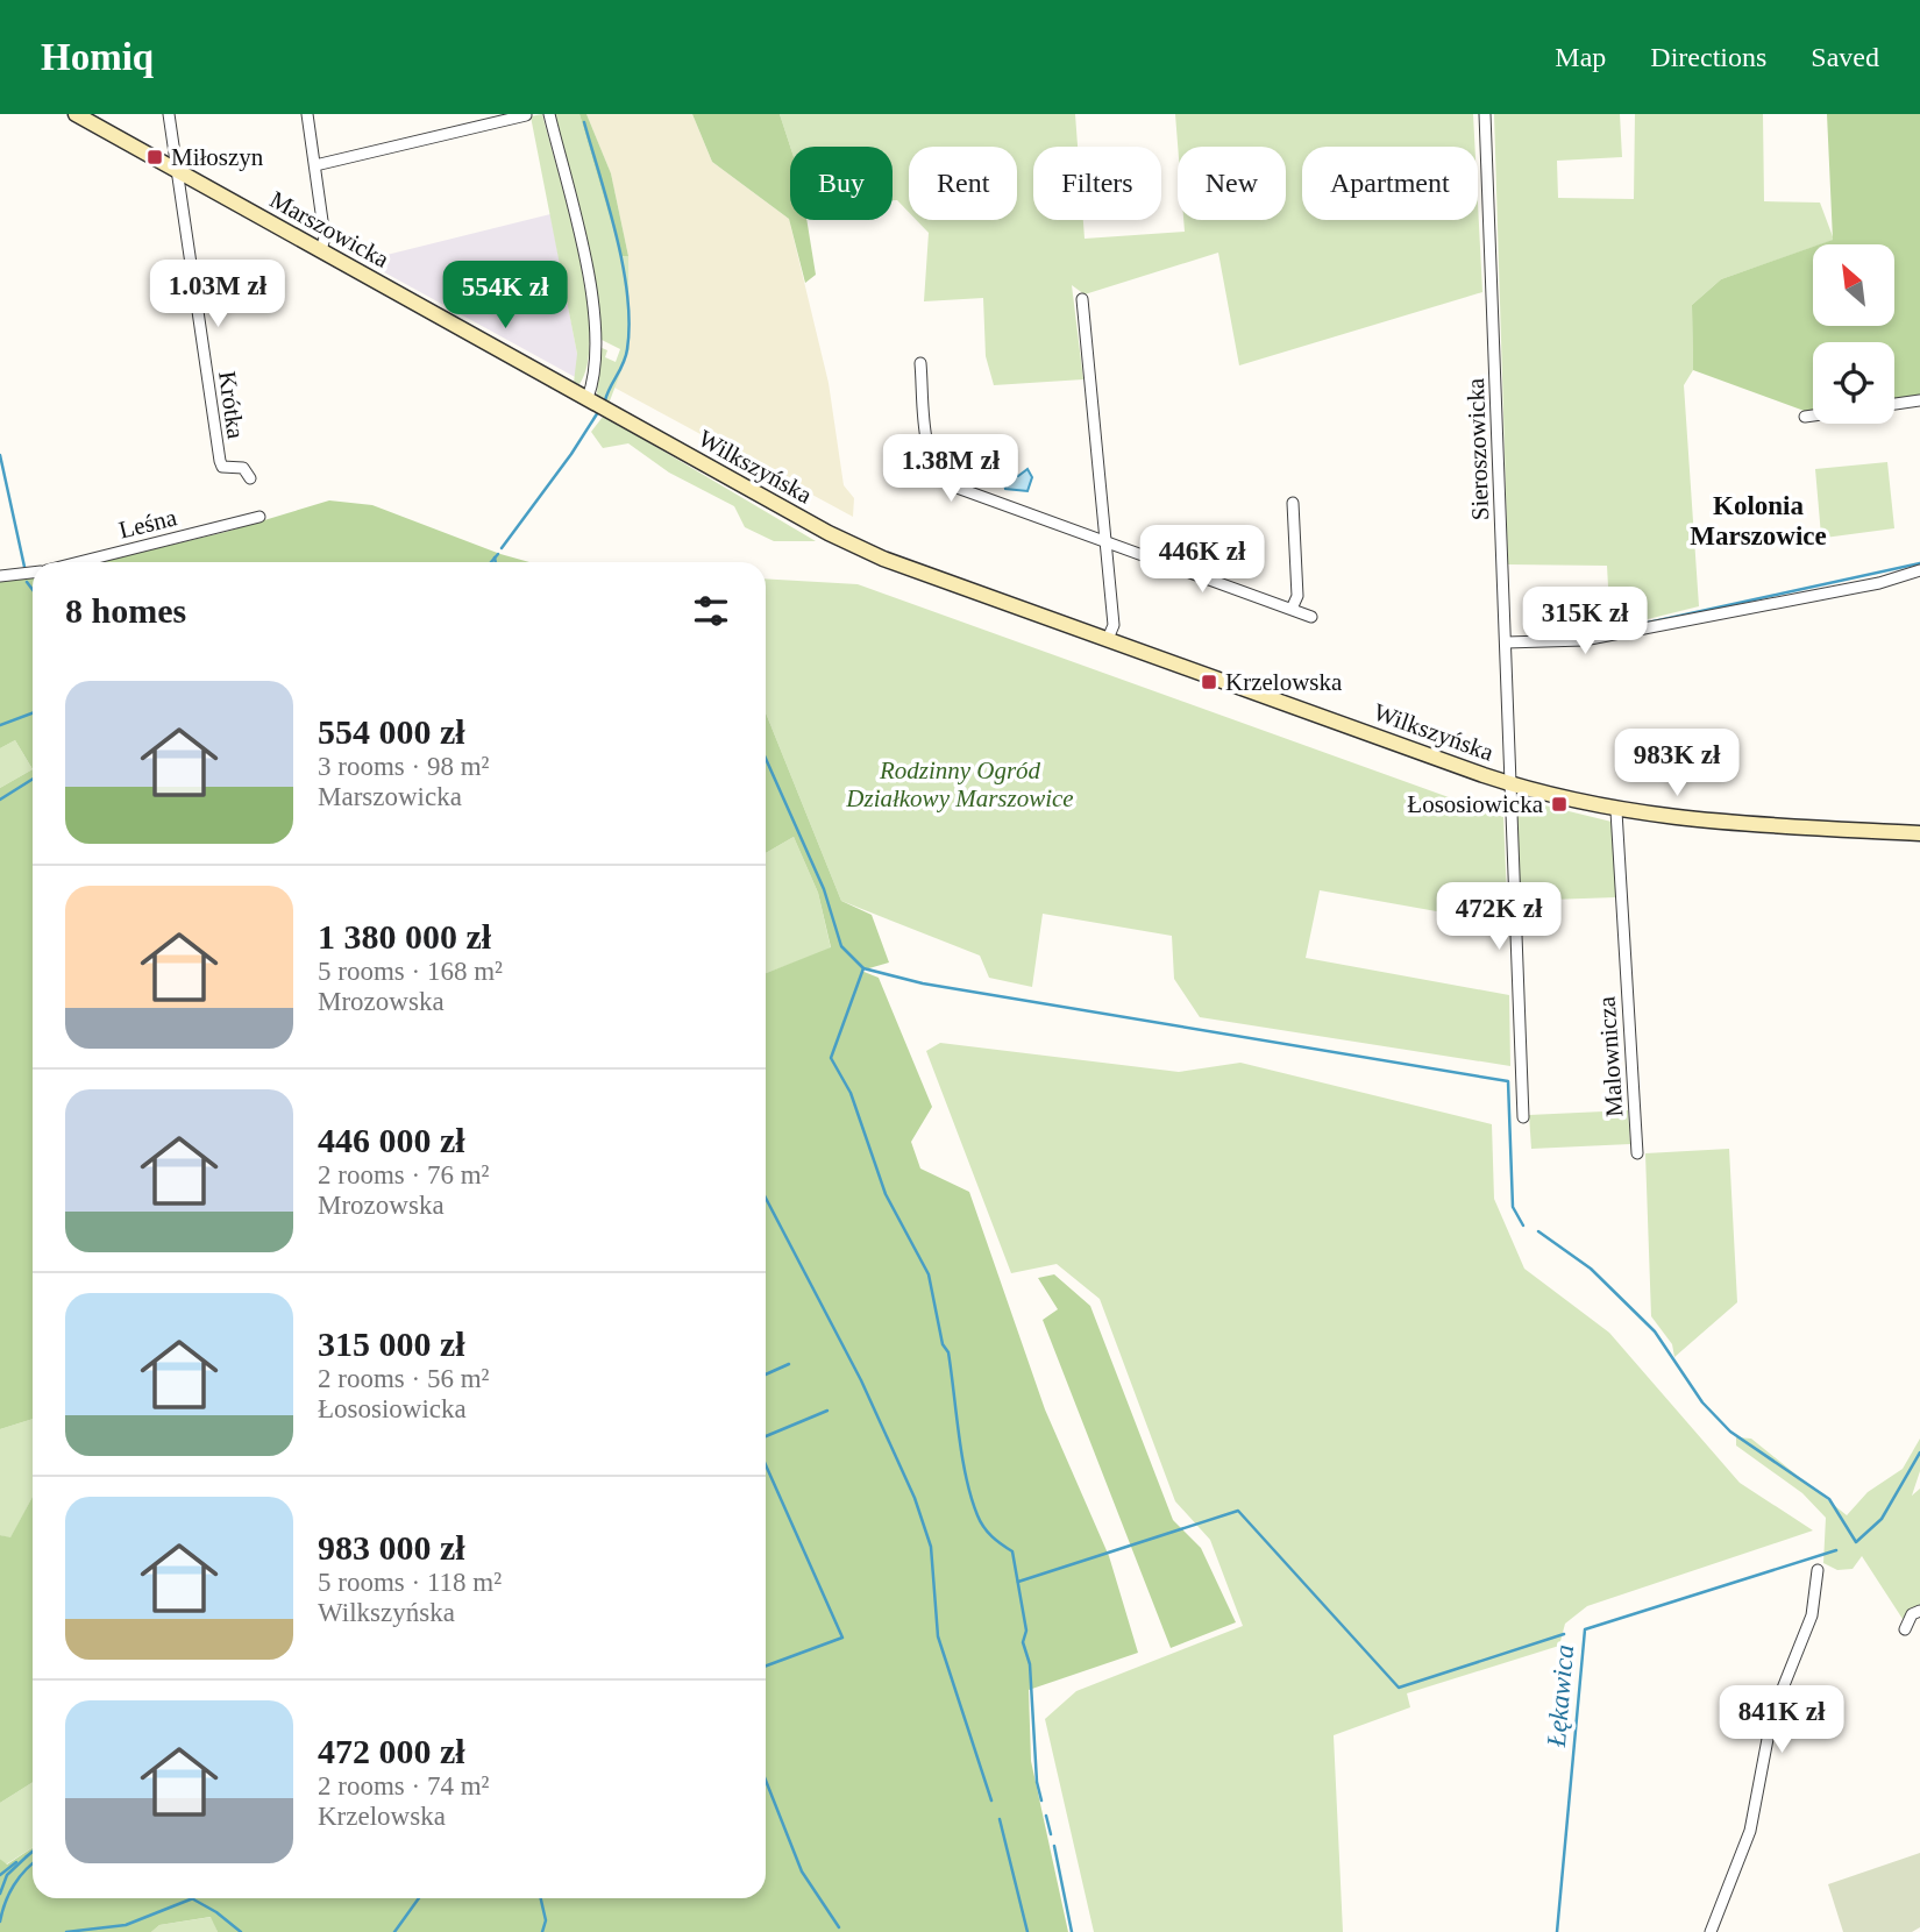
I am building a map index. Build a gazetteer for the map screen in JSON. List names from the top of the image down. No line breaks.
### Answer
{"streets":{"street":["Marszowicka","Krótka","Sieroszowicka","Wilkszyńska","Leśna","Malownicza"]},"crossings":[["Marszowicka","Krótka"],["Marszowicka","Wilkszyńska"],["Sieroszowicka","Wilkszyńska"],["Wilkszyńska","Malownicza"]],"districts":["Kolonia Marszowice"],"water":["Łękawica"],"parks":["Rodzinny Ogród Działkowy Marszowice"],"places":{"transit":["Miłoszyn","Krzelowska","Łososiowicka"]},"north":"top left","page":{"header":"Homiq","nav":["Map","Directions","Saved"],"chip":["Buy","Rent","Filters","New","Apartment"],"price":["1.03M zł","554K zł","1.38M zł","446K zł","315K zł","983K zł","472K zł","841K zł"],"heading":"8 homes","list":[{"name":"554 000 zł","note":"3 rooms · 98 m² · Marszowicka"},{"name":"1 380 000 zł","note":"5 rooms · 168 m² · Mrozowska"},{"name":"446 000 zł","note":"2 rooms · 76 m² · Mrozowska"},{"name":"315 000 zł","note":"2 rooms · 56 m² · Łososiowicka"},{"name":"983 000 zł","note":"5 rooms · 118 m² · Wilkszyńska"},{"name":"472 000 zł","note":"2 rooms · 74 m² · Krzelowska"}]}}
